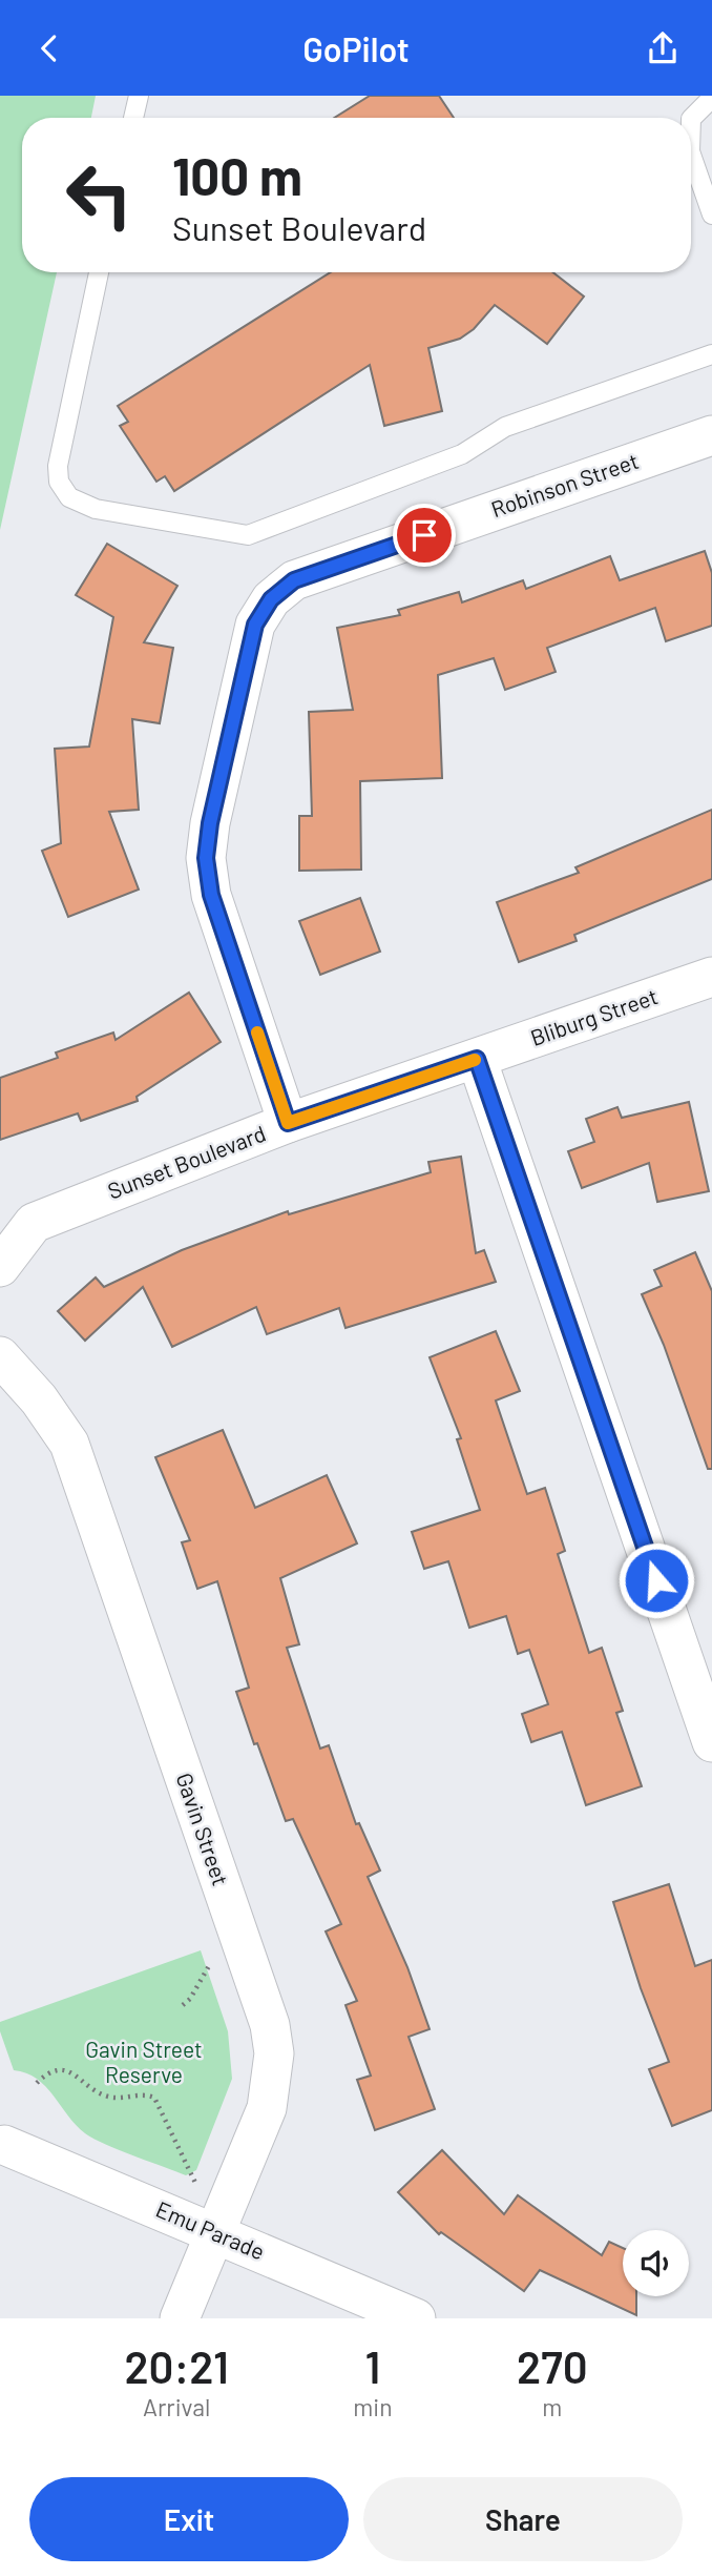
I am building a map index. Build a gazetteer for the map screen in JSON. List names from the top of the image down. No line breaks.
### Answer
{"streets":{"street":["Robinson Street","Bliburg Street","Sunset Boulevard","Gavin Street","Emu Parade"]},"crossings":[["Robinson Street","Sunset Boulevard"],["Bliburg Street","Sunset Boulevard"],["Gavin Street","Emu Parade"]],"parks":["Gavin Street Reserve"],"page":{"header":"GoPilot","turn":["100 m","Sunset Boulevard"],"eta":["20:21","Arrival","1","min","270","m"],"buttons":["Exit","Share"]}}
